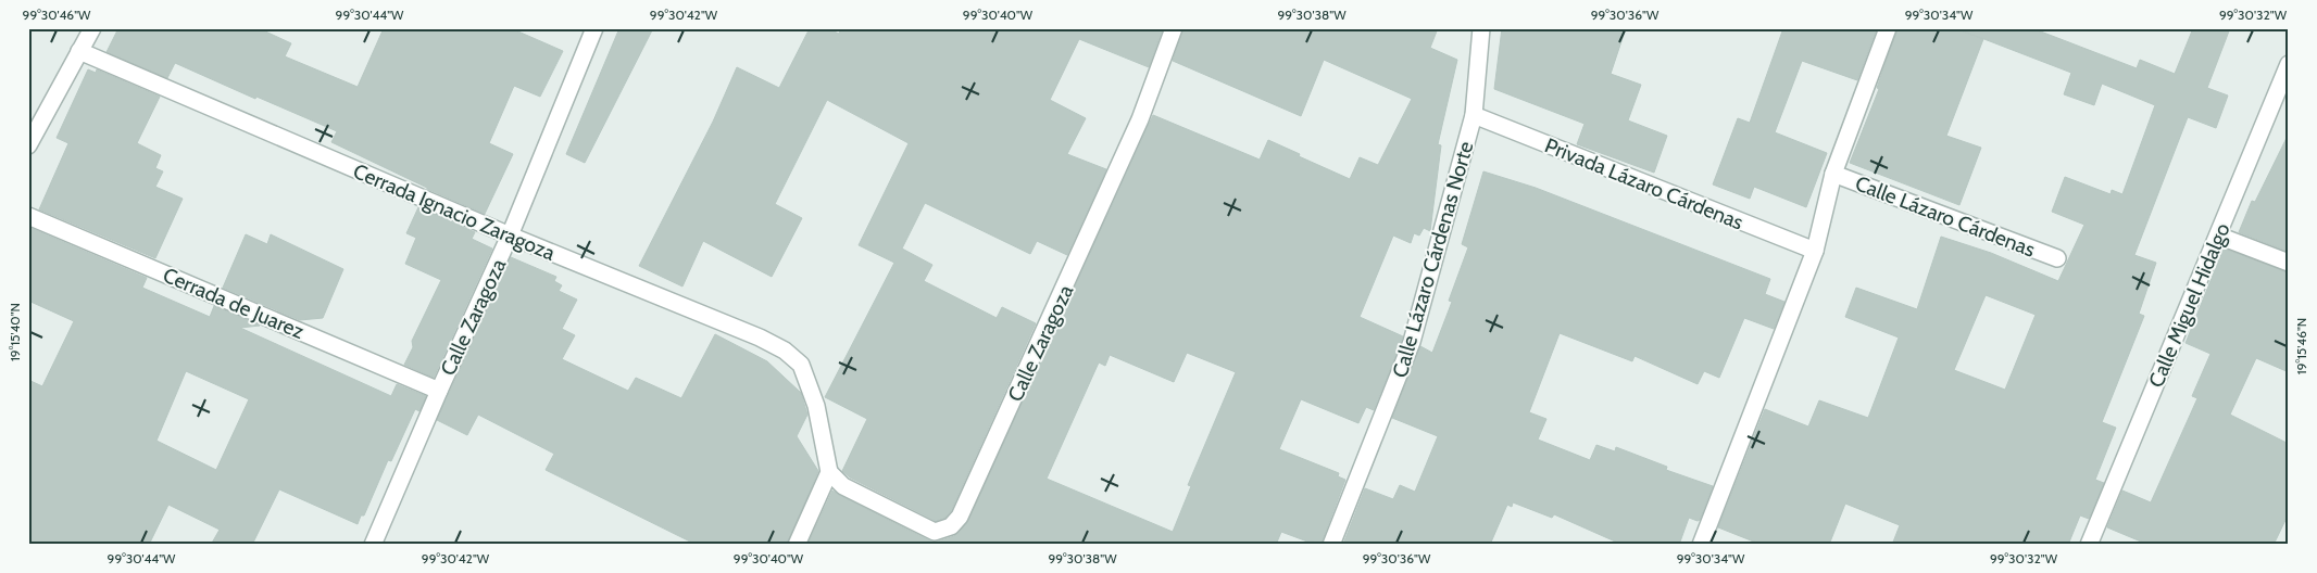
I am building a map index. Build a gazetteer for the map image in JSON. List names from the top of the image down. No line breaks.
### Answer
{"streets":{"street":["Privada Lázaro Cárdenas","Cerrada Ignacio Zaragoza","Calle Lázaro Cárdenas","Calle Lázaro Cárdenas Norte","Cerrada de Juarez","Calle Miguel Hidalgo","Calle Zaragoza"]},"crossings":[["Privada Lázaro Cárdenas","Calle Lázaro Cárdenas Norte"],["Cerrada Ignacio Zaragoza","Calle Zaragoza"],["Cerrada de Juarez","Calle Zaragoza"]],"coordinates":["99°30'46\"W","99°30'44\"W","99°30'42\"W","99°30'40\"W","99°30'38\"W","99°30'36\"W","99°30'34\"W","99°30'32\"W","19°15'40\"N","19°15'46\"N"]}
